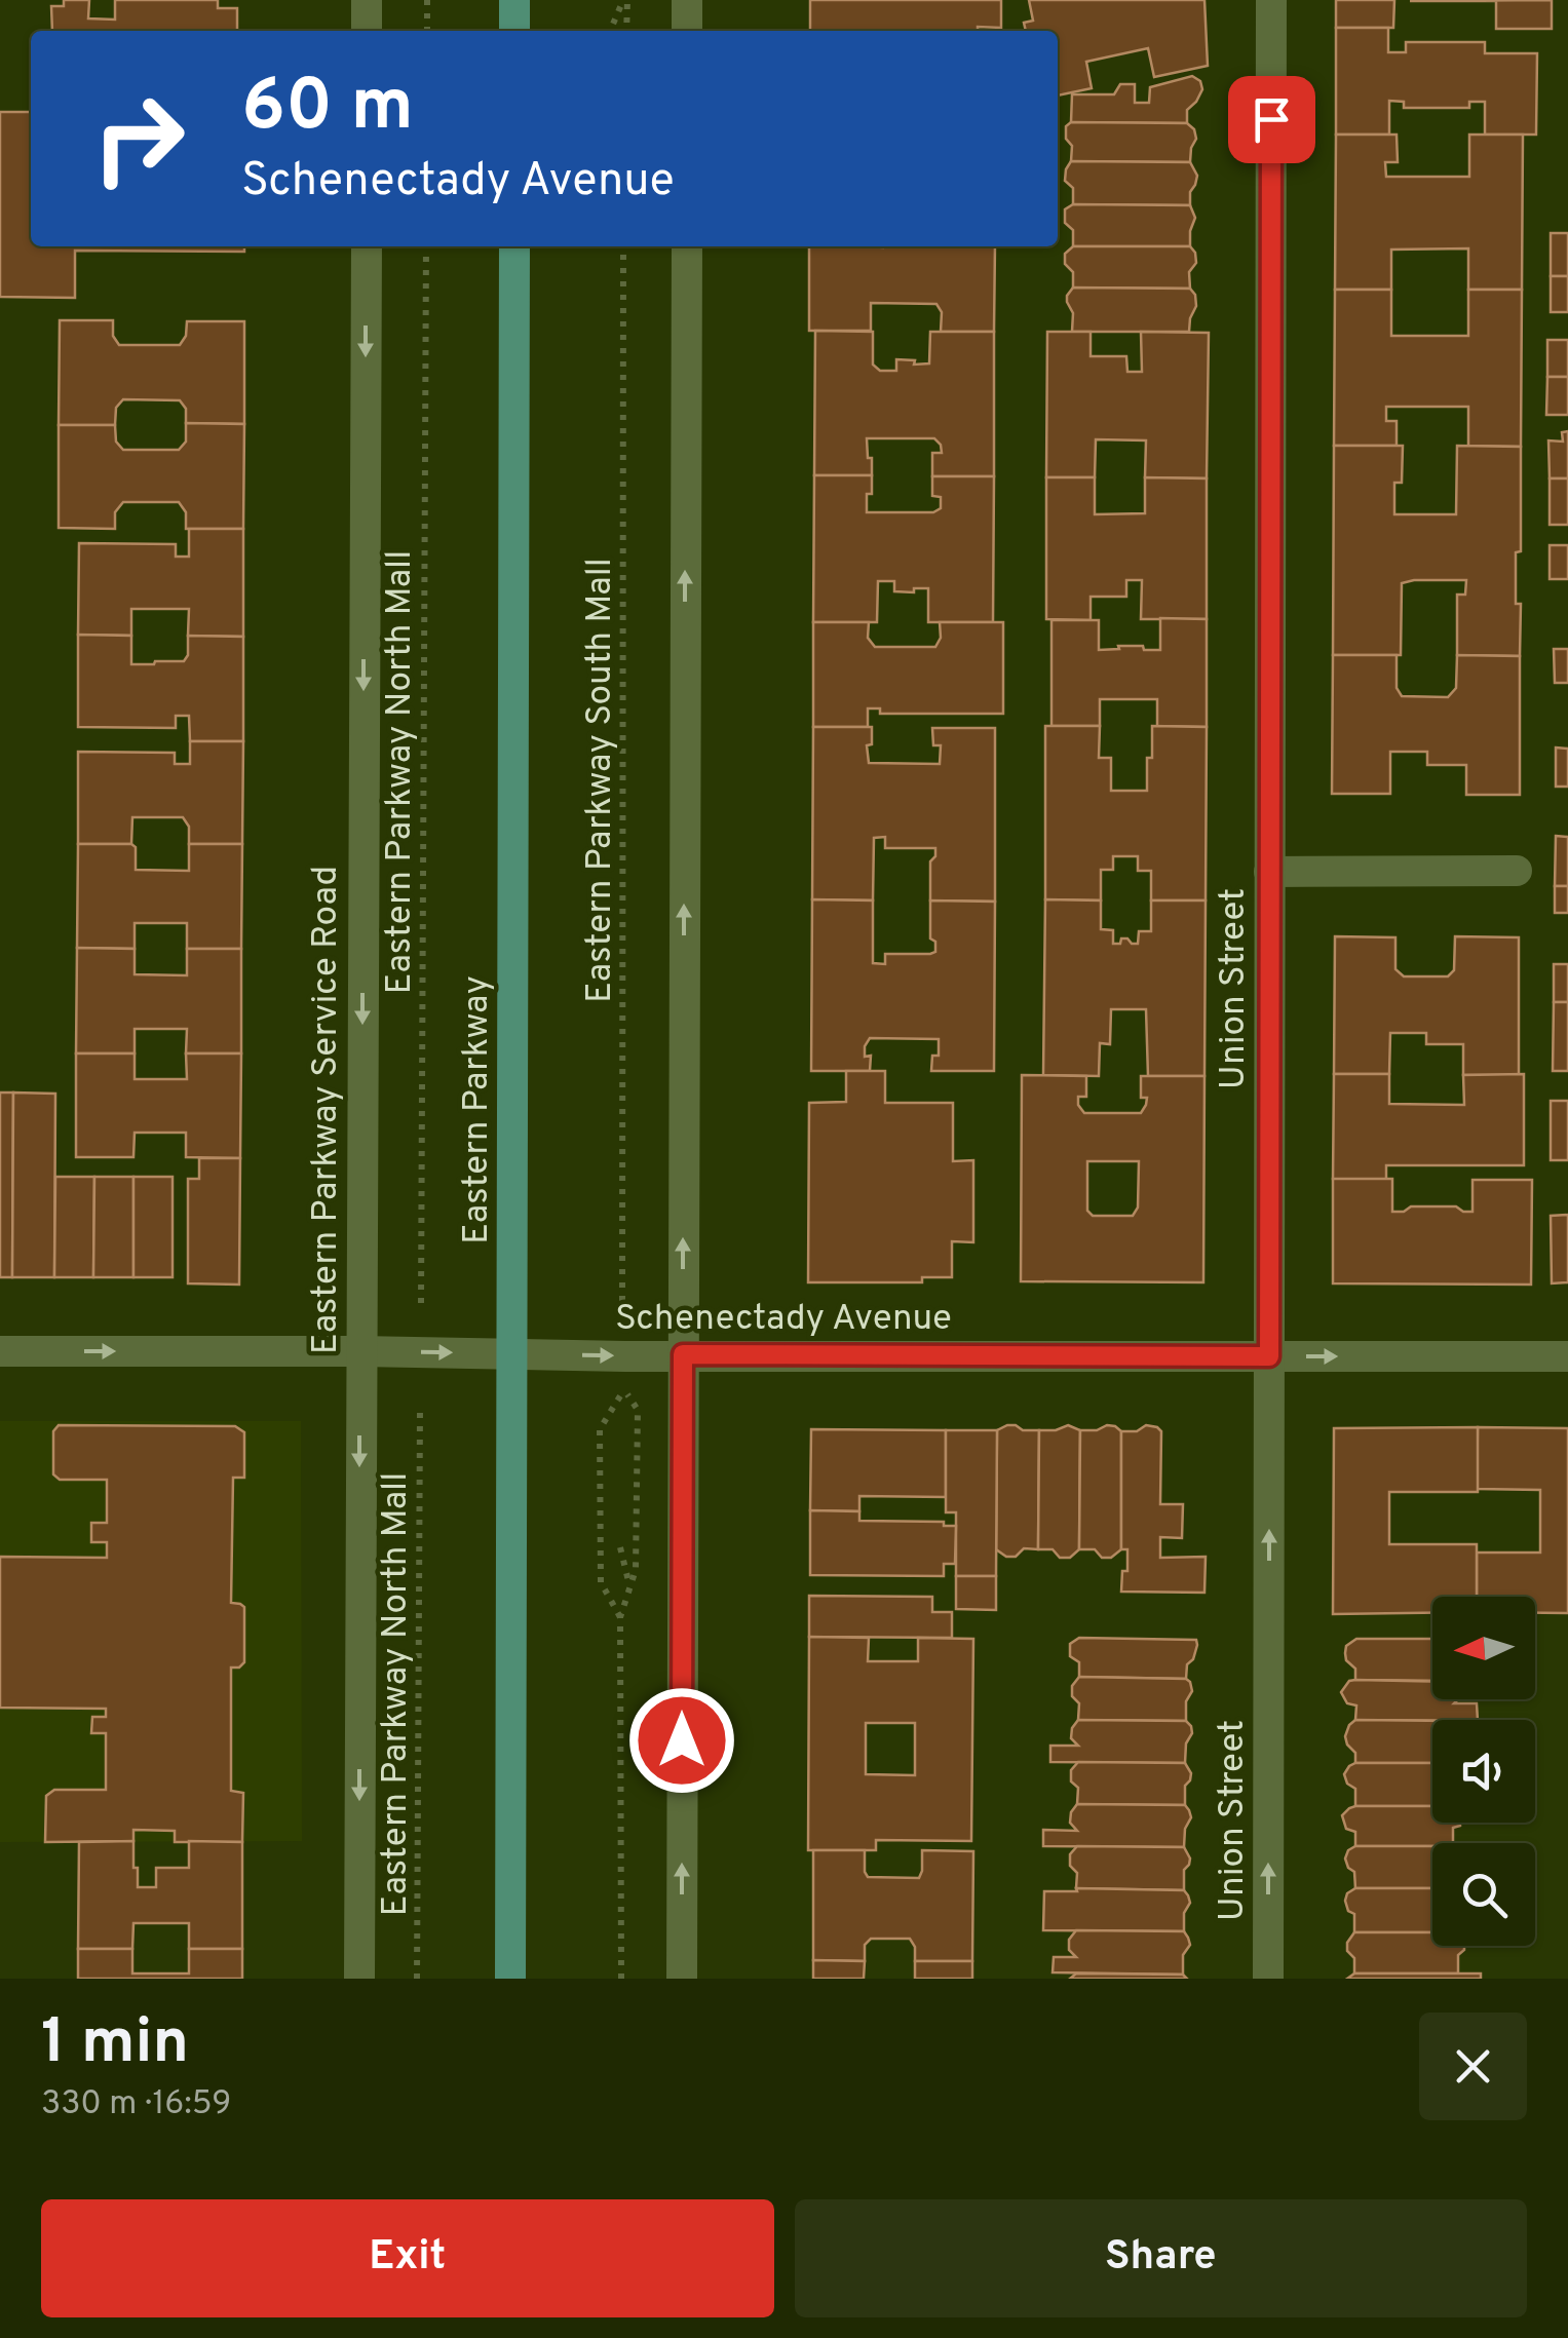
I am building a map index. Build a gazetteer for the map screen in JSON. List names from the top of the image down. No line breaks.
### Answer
{"streets":{"main road":["Eastern Parkway"],"street":["Union Street","Eastern Parkway Service Road","Schenectady Avenue"],"path":["Eastern Parkway North Mall","Eastern Parkway South Mall"]},"crossings":[["Union Street","Schenectady Avenue"],["Eastern Parkway Service Road","Schenectady Avenue"],["Eastern Parkway","Schenectady Avenue"]],"one_way":["Eastern Parkway Service Road","Schenectady Avenue"],"north":"left","page":{"turn":["60 m","Schenectady Avenue"],"heading":["1 min","330 m · 16:59"],"buttons":["Exit","Share"]}}
